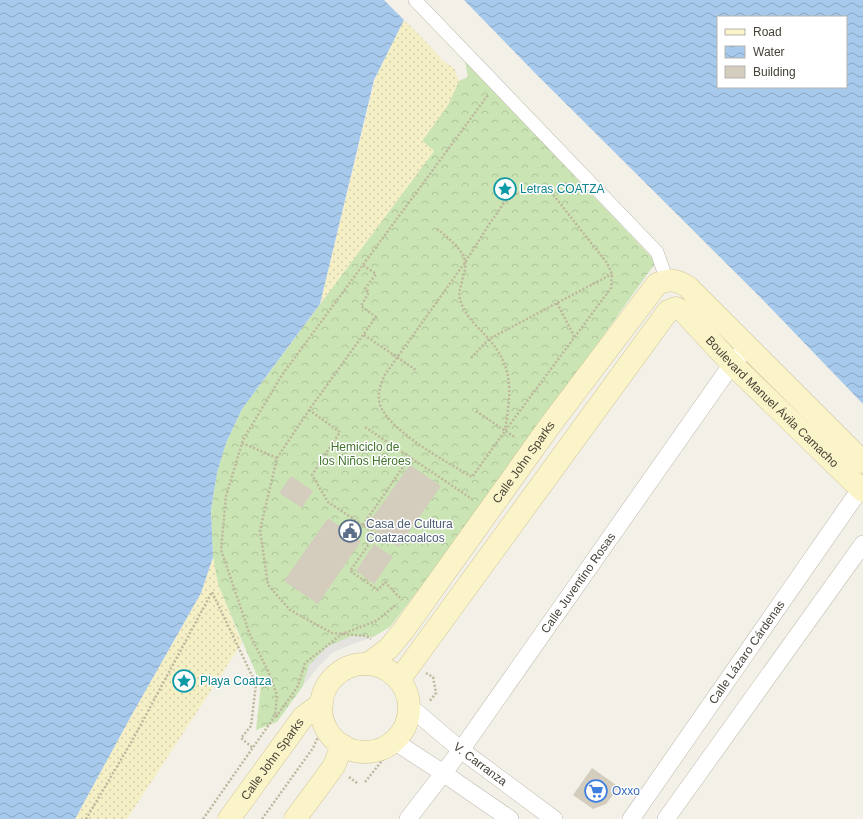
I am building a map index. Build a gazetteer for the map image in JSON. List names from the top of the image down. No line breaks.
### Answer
{"streets":{"main road":["Boulevard Manuel Ávila Camacho","Calle John Sparks"],"street":["Calle Juventino Rosas","Calle Lázaro Cárdenas","V. Carranza"]},"crossings":[["Boulevard Manuel Ávila Camacho","Calle John Sparks"],["Boulevard Manuel Ávila Camacho","Calle Juventino Rosas"],["Boulevard Manuel Ávila Camacho","Calle Lázaro Cárdenas"],["Boulevard Manuel Ávila Camacho","V. Carranza"],["Calle John Sparks","V. Carranza"],["Calle Juventino Rosas","V. Carranza"]],"parks":["Hemiciclo de los Niños Héroes"],"places":{"place":["Letras COATZA","Playa Coatza"],"public building":["Casa de Cultura Coatzacoalcos"],"supermarket":["Oxxo"]},"legend":["Road","Water","Building"]}
